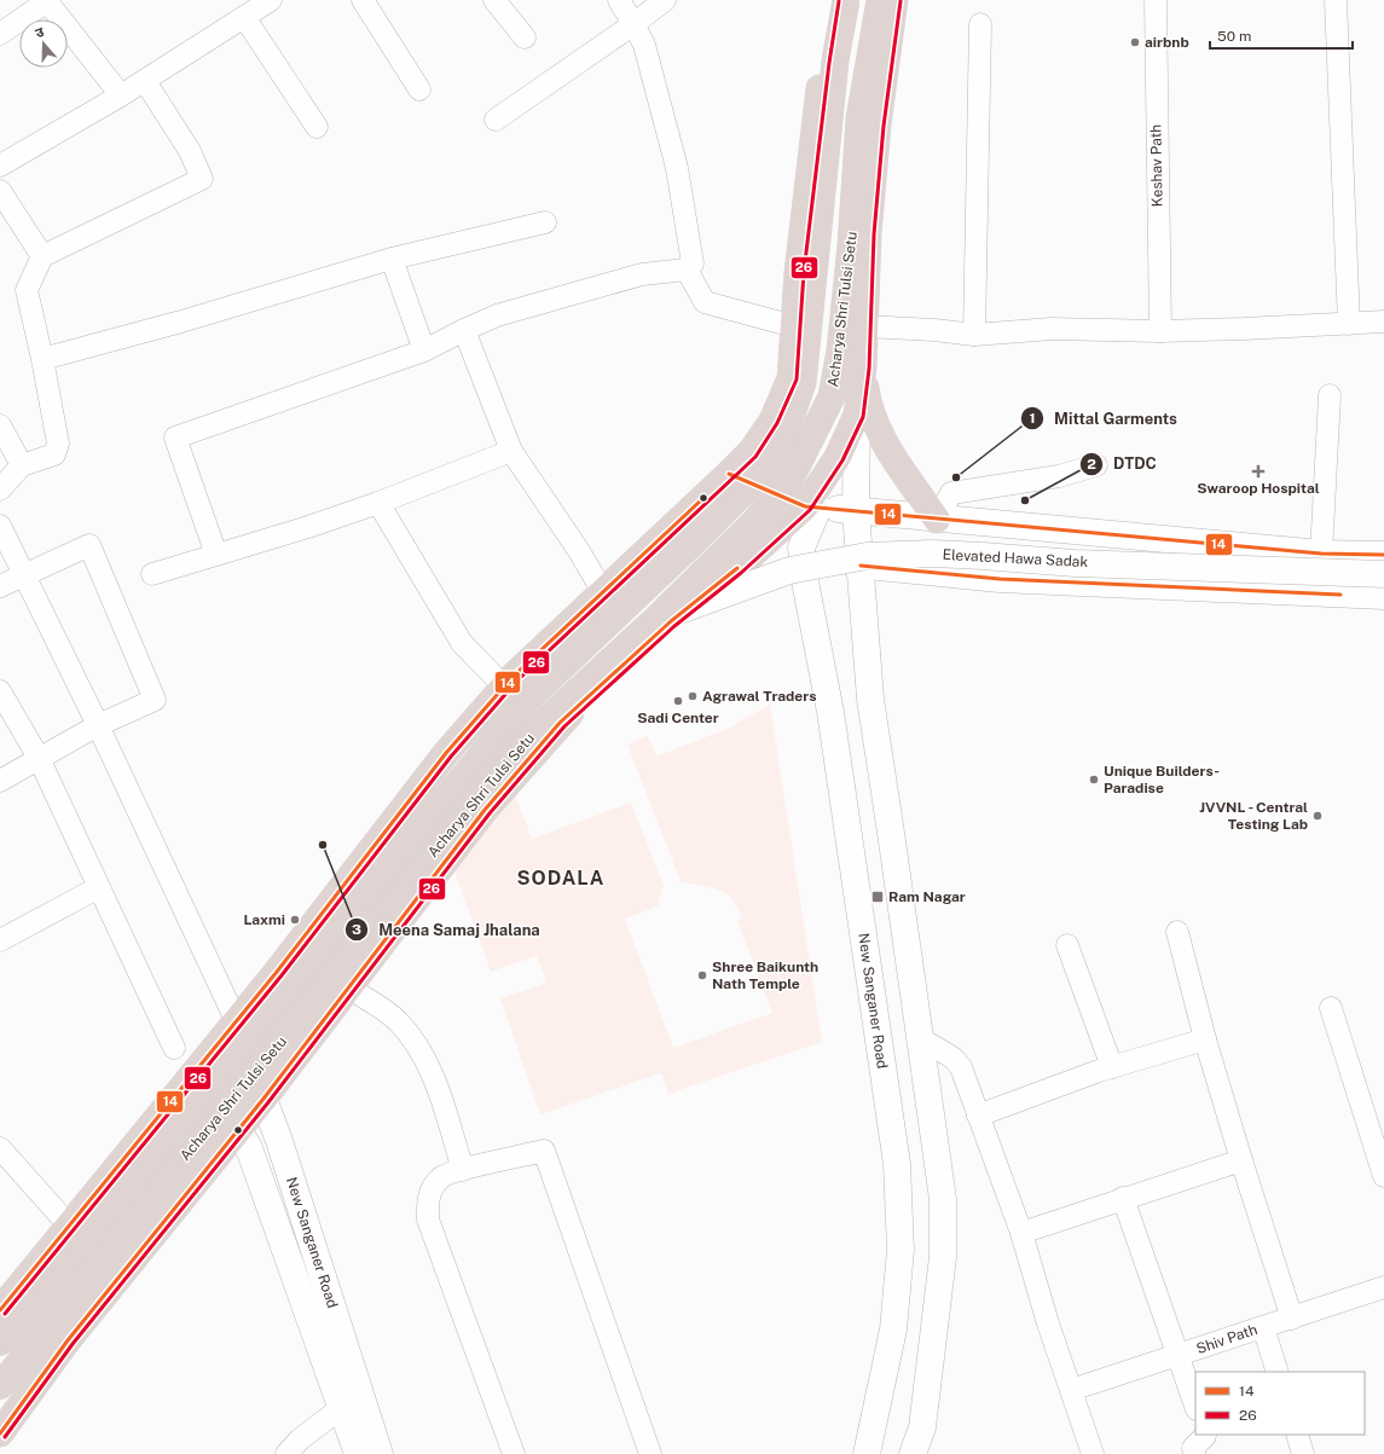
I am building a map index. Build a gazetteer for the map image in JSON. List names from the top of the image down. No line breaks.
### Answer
{"streets":{"highway":["Acharya Shri Tulsi Setu"],"main road":["Elevated Hawa Sadak","New Sanganer Road"],"street":["Keshav Path","Shiv Path"]},"crossings":[["Acharya Shri Tulsi Setu","Elevated Hawa Sadak"]],"districts":["SODALA"],"places":{"other":["airbnb","Mittal Garments","DTDC","Agrawal Traders","Sadi Center","Unique Builders- Paradise","JVVNL - Central Testing Lab","Meena Samaj Jhalana","Laxmi","Shree Baikunth Nath Temple"],"health":["Swaroop Hospital"],"transit":["Ram Nagar"]},"lines":["transit line 26","transit line 14"],"legend":["14","26"],"scale_bar":"50 m","north":"top"}
